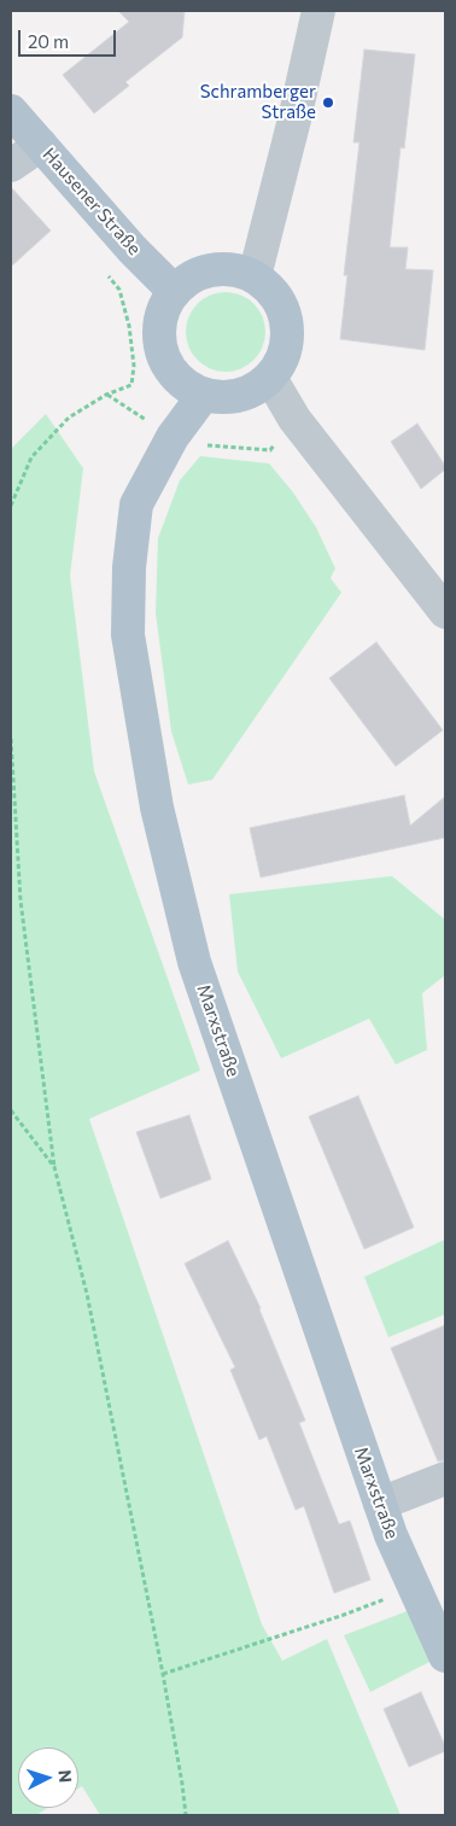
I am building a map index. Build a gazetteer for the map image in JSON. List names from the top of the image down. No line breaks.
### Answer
{"streets":{"main road":["Hausener Straße","Marxstraße"]},"crossings":[["Hausener Straße","Marxstraße"]],"places":["Schramberger Straße"],"scale_bar":"20 m","north":"right"}
